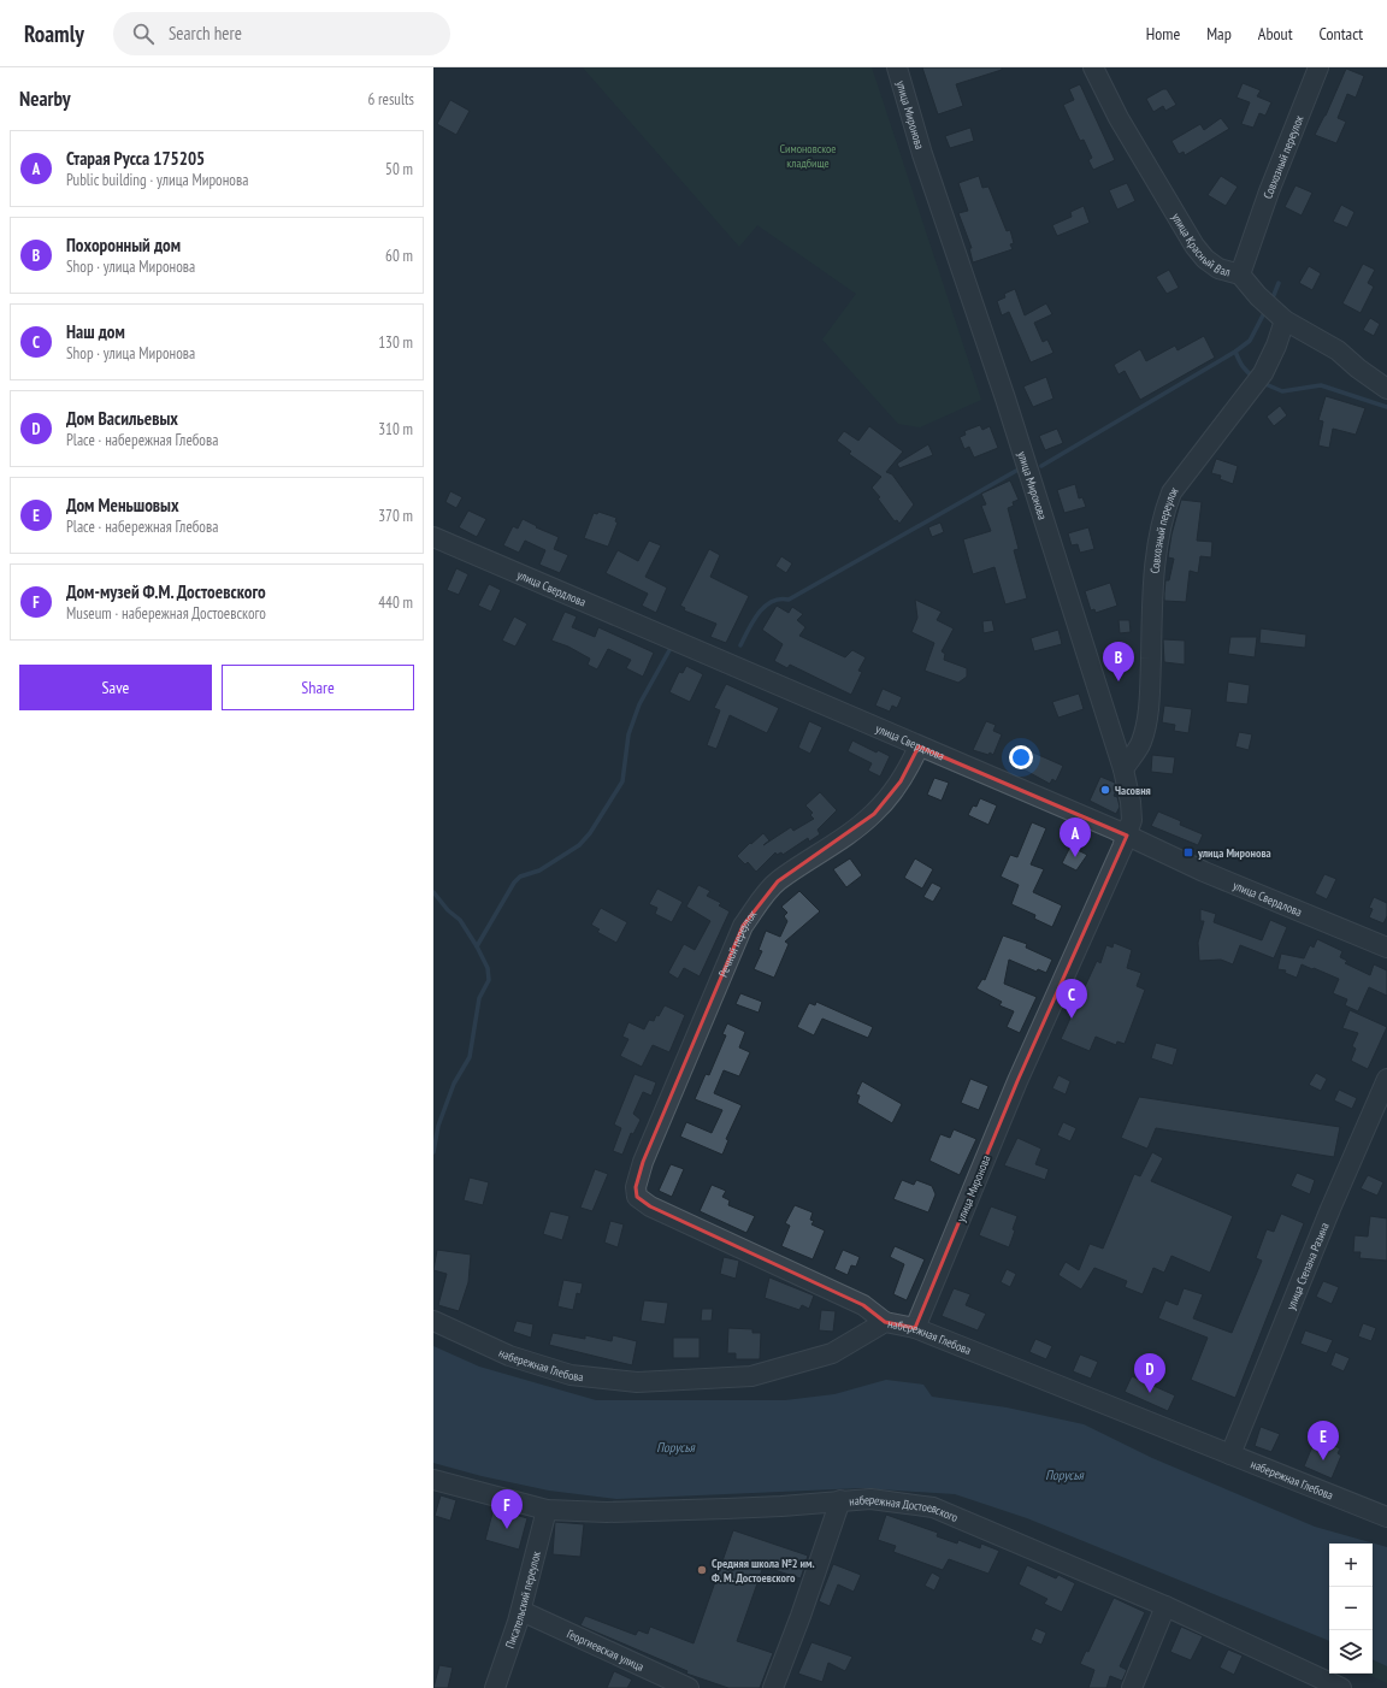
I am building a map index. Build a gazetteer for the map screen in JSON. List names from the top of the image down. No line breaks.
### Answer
{"streets":{"street":["улица Миронова","Совхозный переулок","улица Красный Вал","улица Свердлова","Речной переулок","улица Степана Разина","набережная Глебова","набережная Достоевского","Писательский переулок","Георгиевская улица"]},"crossings":[["улица Миронова","Совхозный переулок"],["улица Миронова","улица Свердлова"],["улица Миронова","набережная Глебова"],["Совхозный переулок","улица Красный Вал"],["улица Свердлова","Речной переулок"],["Речной переулок","набережная Глебова"],["улица Степана Разина","набережная Глебова"],["набережная Достоевского","Писательский переулок"],["Писательский переулок","Георгиевская улица"]],"water":["Порусья"],"parks":["Симоновское кладбище"],"places":{"other":["Часовня","Средняя школа №2 им. Ф. М. Достоевского"],"transit":["улица Миронова"]},"page":{"header":"Roamly","search":"Search here","nav":["Home","Map","About","Contact"],"heading":["Nearby","6 results"],"list":[{"mark":"A","name":"Старая Русса 175205","note":"Public building · улица Миронова","value":"50 m"},{"mark":"B","name":"Похоронный дом","note":"Shop · улица Миронова","value":"60 m"},{"mark":"C","name":"Наш дом","note":"Shop · улица Миронова","value":"130 m"},{"mark":"D","name":"Дом Васильевых","note":"Place · набережная Глебова","value":"310 m"},{"mark":"E","name":"Дом Меньшовых","note":"Place · набережная Глебова","value":"370 m"},{"mark":"F","name":"Дом-музей Ф.М. Достоевского","note":"Museum · набережная Достоевского","value":"440 m"}],"pins":["B","A","C","D","E","F"],"buttons":["Save","Share"],"map_buttons":["+","−"]}}
